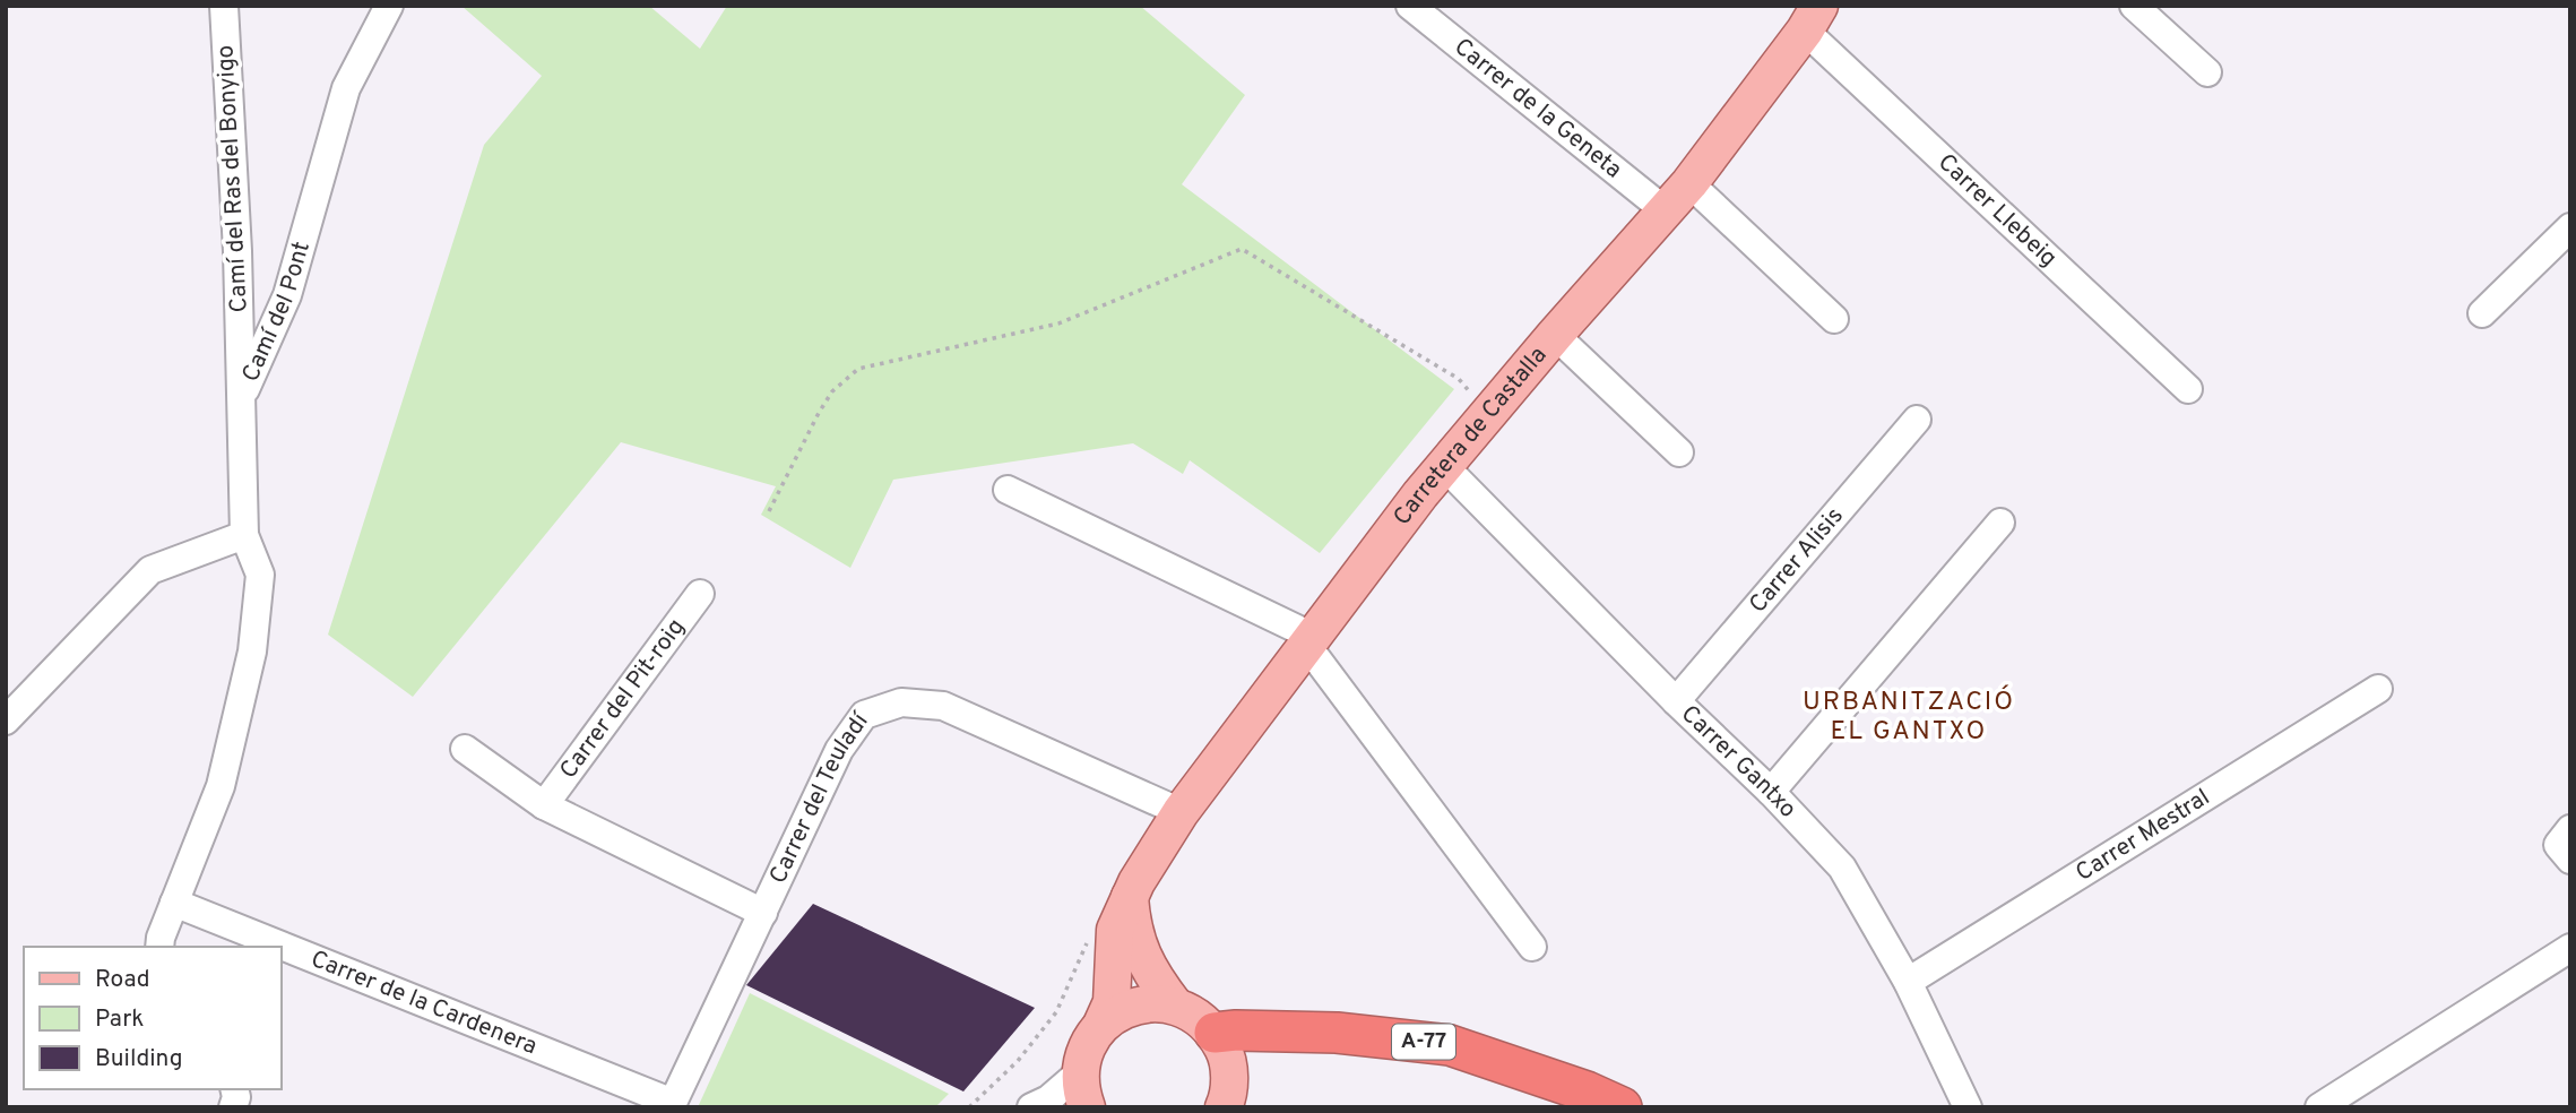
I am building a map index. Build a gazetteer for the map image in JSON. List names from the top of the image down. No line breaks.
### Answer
{"streets":{"highway":["A-77"],"main road":["Carretera de Castalla"],"street":["Carrer de la Geneta","Camí del Ras del Bonyigo","Carrer Llebeig","Camí del Pont","Carrer Alisis","Carrer del Pit-roig","Carrer Gantxo","Carrer del Teuladí","Carrer Mestral","Carrer de la Cardenera"]},"crossings":[["Carrer de la Geneta","Carretera de Castalla"],["Camí del Ras del Bonyigo","Camí del Pont"],["Carrer Llebeig","Carretera de Castalla"],["Camí del Pont","Carrer de la Cardenera"],["Carretera de Castalla","Carrer Gantxo"],["Carretera de Castalla","Carrer del Teuladí"],["Carrer Alisis","Carrer Gantxo"],["Carrer del Pit-roig","Carrer del Teuladí"],["Carrer Gantxo","Carrer Mestral"],["Carrer del Teuladí","Carrer de la Cardenera"]],"districts":["URBANITZACIÓ EL GANTXO"],"legend":["Road","Park","Building"]}
